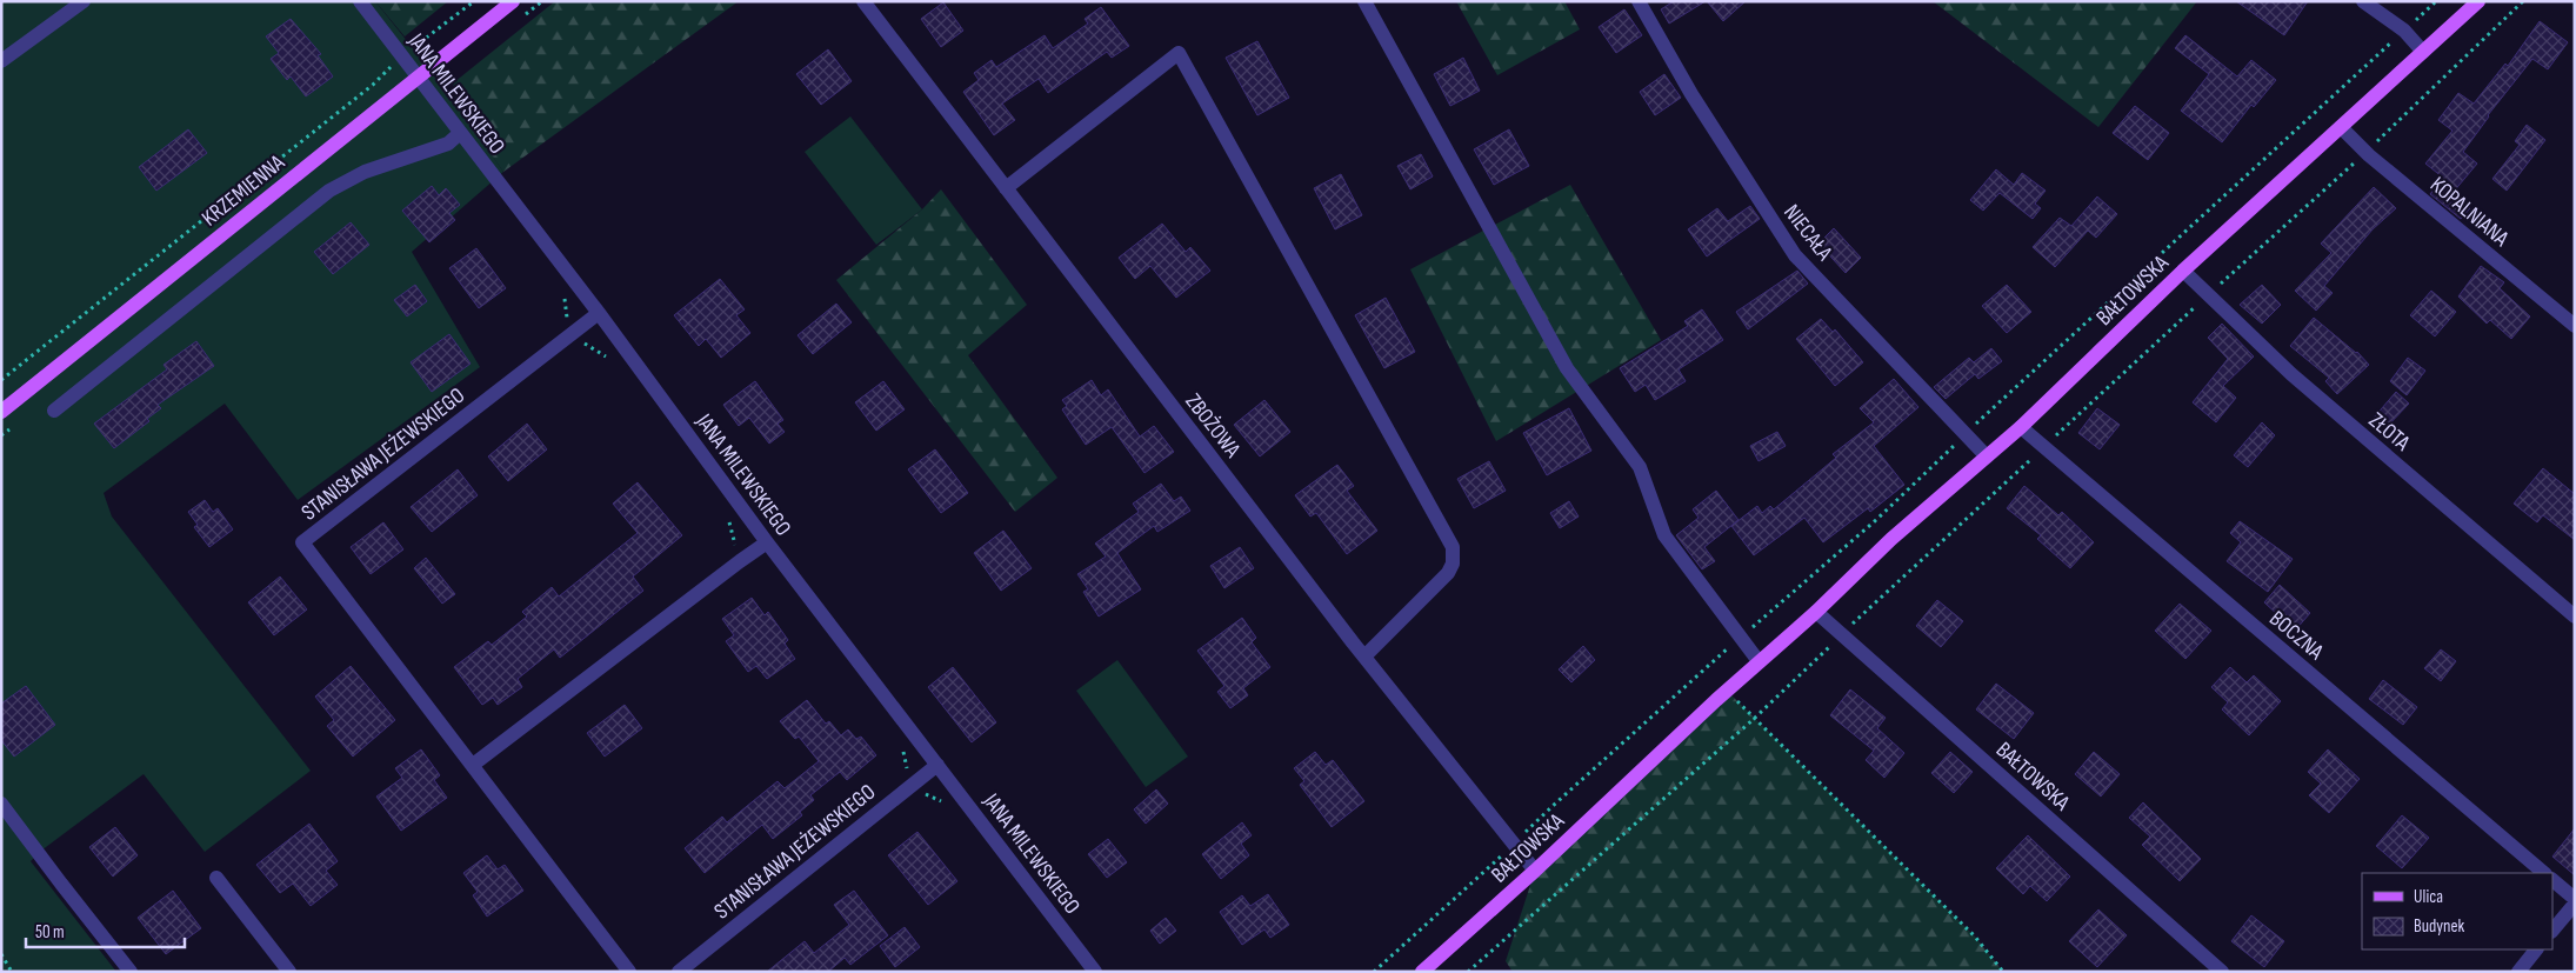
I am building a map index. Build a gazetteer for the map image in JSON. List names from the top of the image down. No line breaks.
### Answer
{"streets":{"main road":["KRZEMIENNA","BAŁTOWSKA"],"street":["JANA MILEWSKIEGO","KOPALNIANA","NIECAŁA","ZBOŻOWA","ZŁOTA","STANISŁAWA JEŻEWSKIEGO","BOCZNA"]},"crossings":[["JANA MILEWSKIEGO","KRZEMIENNA"],["JANA MILEWSKIEGO","STANISŁAWA JEŻEWSKIEGO"],["KOPALNIANA","BAŁTOWSKA"],["NIECAŁA","BAŁTOWSKA"],["BAŁTOWSKA","ZBOŻOWA"],["BAŁTOWSKA","ZŁOTA"],["BAŁTOWSKA","BOCZNA"]],"legend":["Ulica","Budynek"],"scale_bar":"50 m"}
